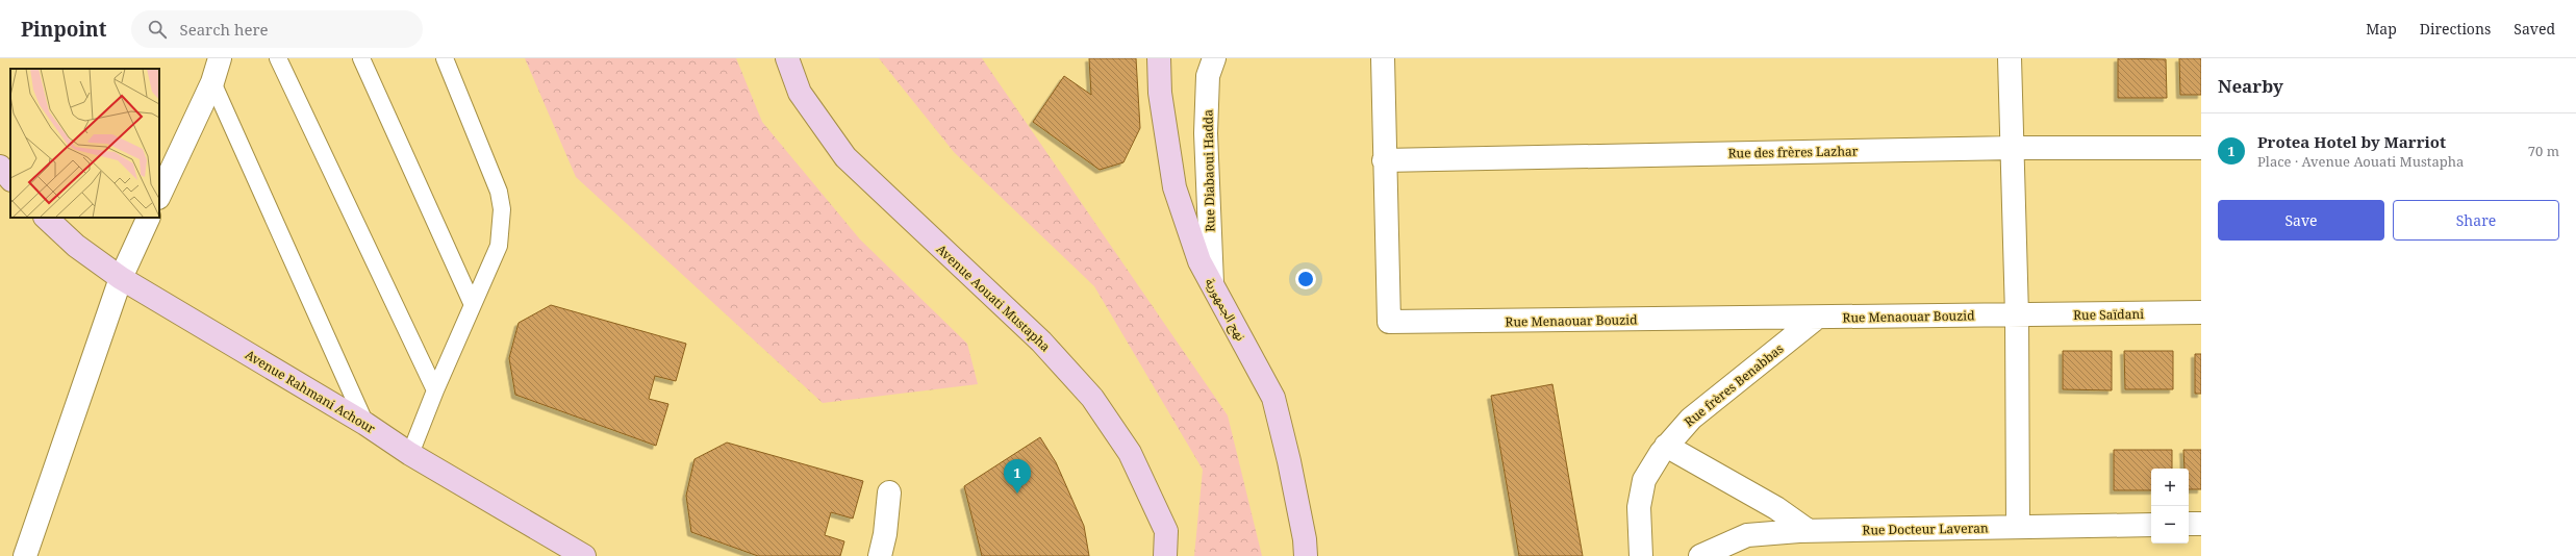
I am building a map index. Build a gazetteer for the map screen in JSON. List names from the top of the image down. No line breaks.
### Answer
{"streets":{"main road":["Avenue Aouati Mustapha","نهج الجمهورية","Avenue Rahmani Achour"],"street":["Rue des frères Lazhar","Rue Diabaoui Hadda","Rue Saïdani","Rue Menaouar Bouzid","Rue frères Benabbas","Rue Docteur Laveran"]},"crossings":[["Rue des frères Lazhar","Rue Menaouar Bouzid"],["Rue Diabaoui Hadda","نهج الجمهورية"],["Rue Saïdani","Rue Menaouar Bouzid"],["Rue Menaouar Bouzid","Rue frères Benabbas"]],"page":{"header":"Pinpoint","search":"Search here","nav":["Map","Directions","Saved"],"heading":"Nearby","list":[{"mark":"1","name":"Protea Hotel by Marriot","note":"Place · Avenue Aouati Mustapha","value":"70 m"}],"buttons":["Save","Share"],"pins":"1","map_buttons":["+","−"]}}
